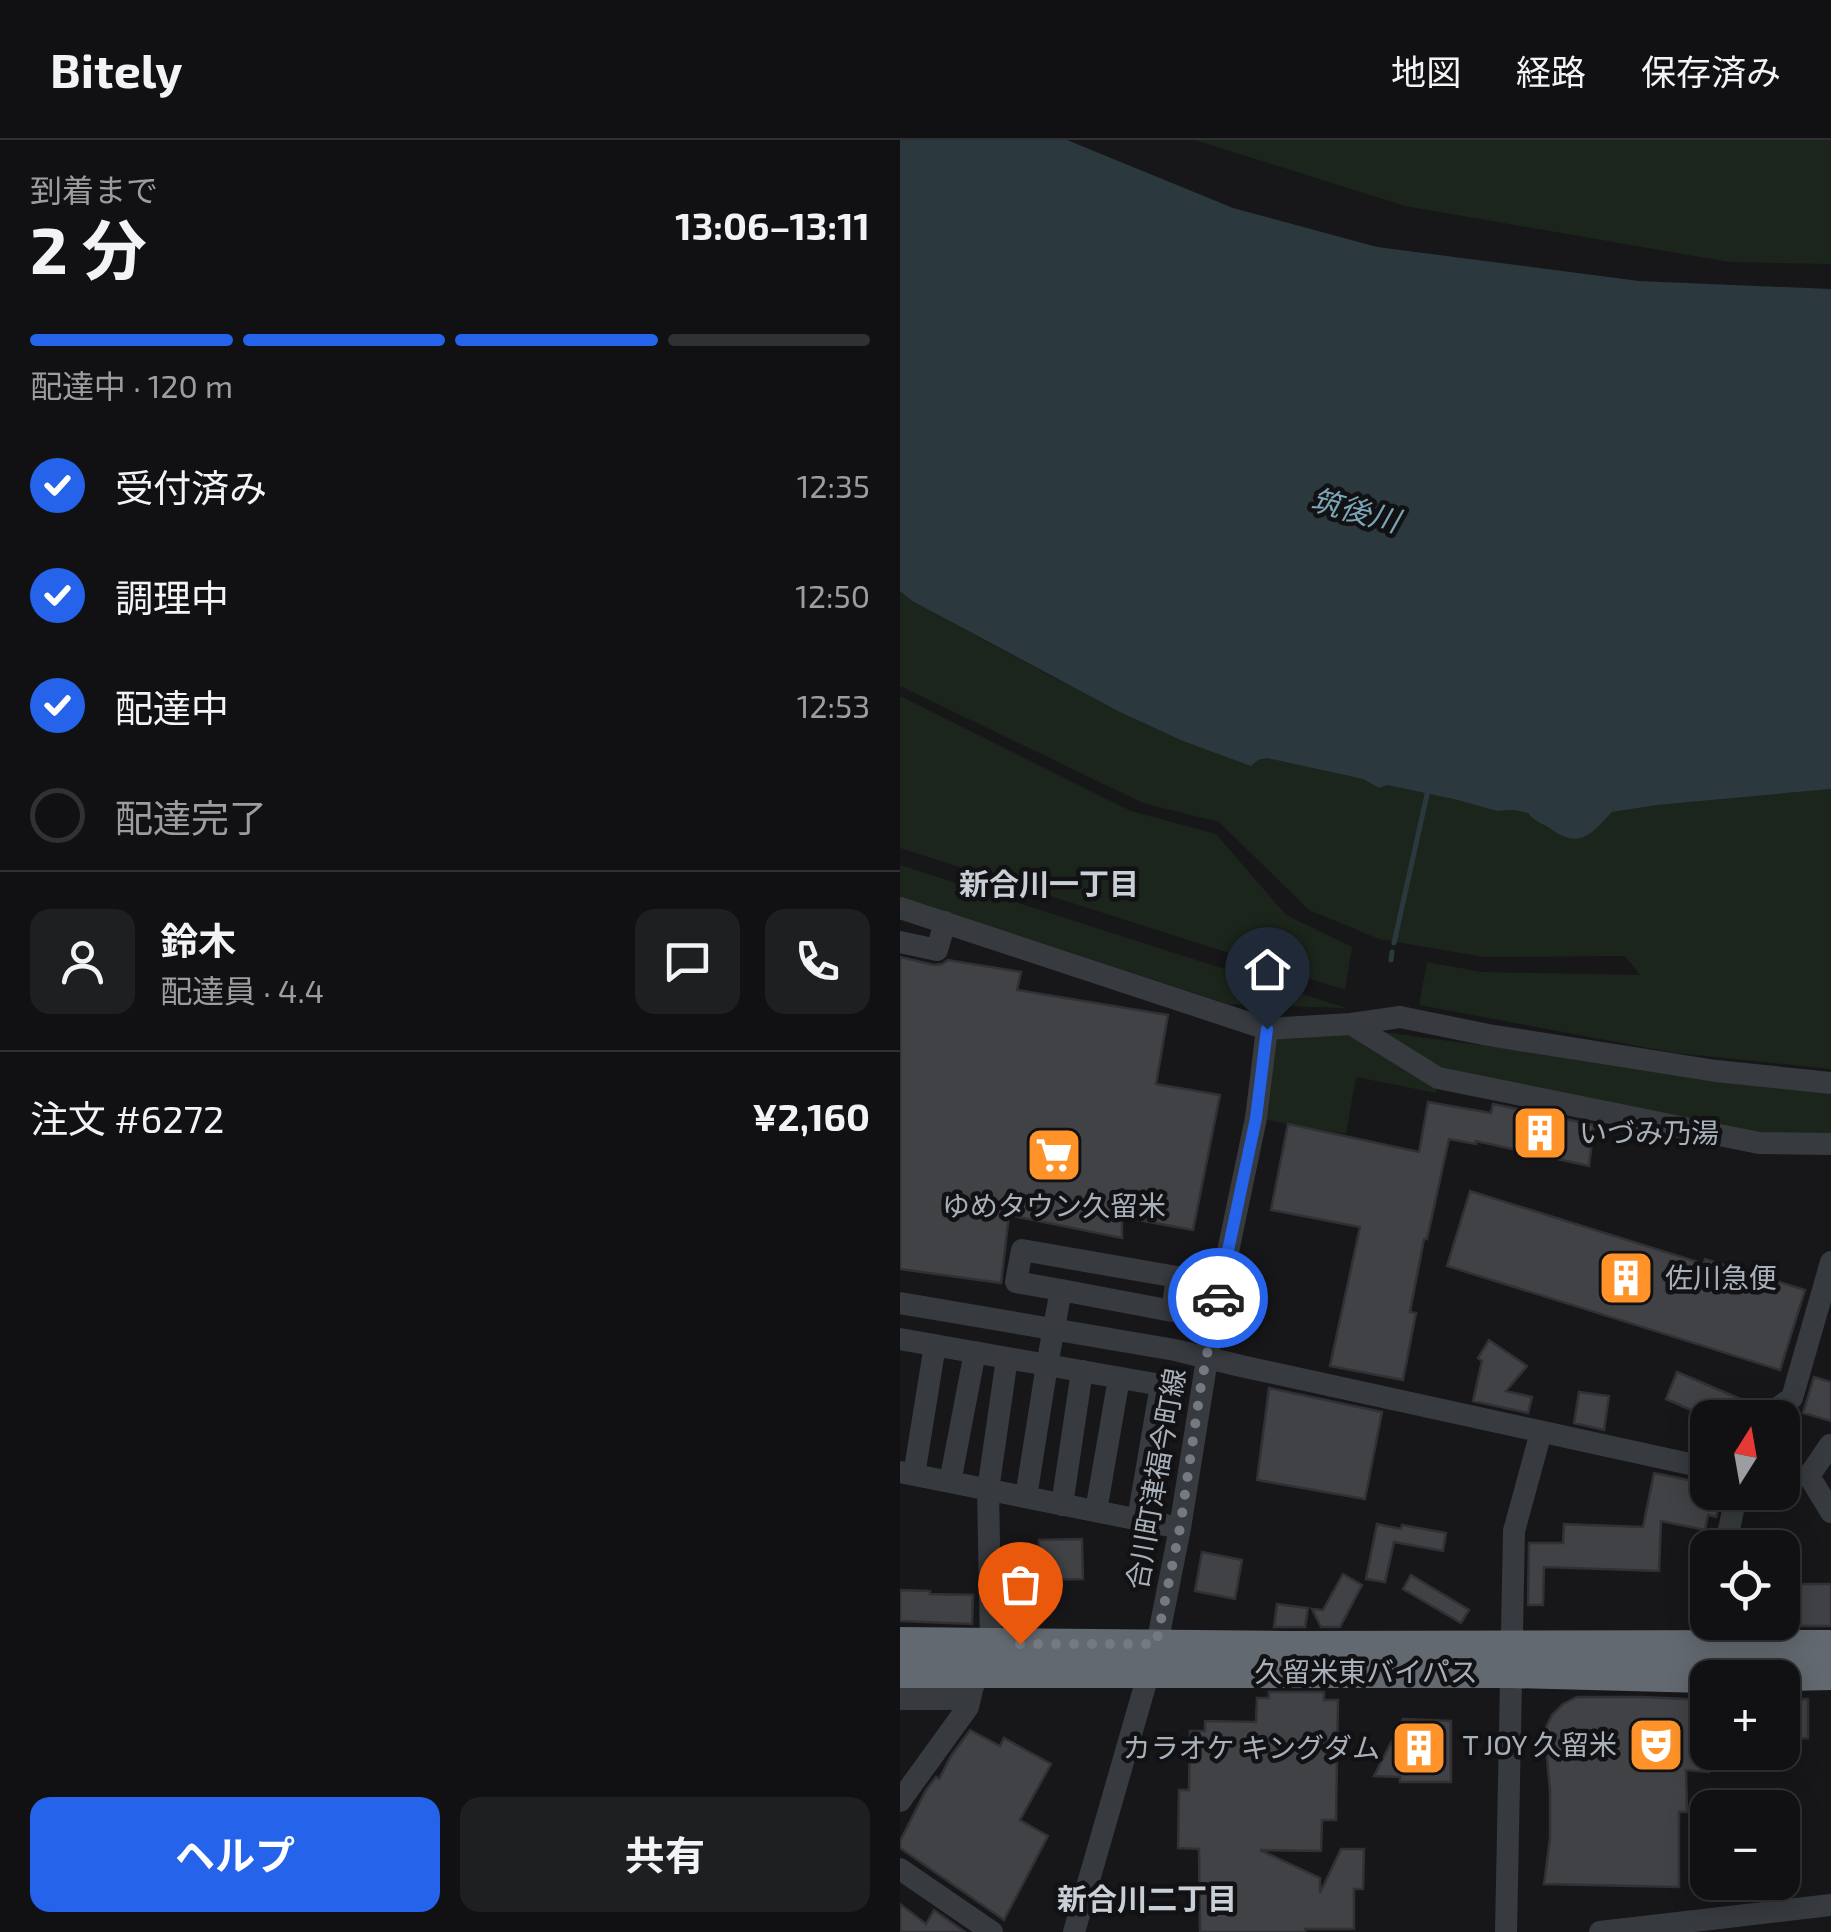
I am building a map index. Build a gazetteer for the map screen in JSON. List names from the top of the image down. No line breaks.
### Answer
{"streets":{"highway":["久留米東バイパス"],"street":["合川町津福今町線"]},"crossings":[["合川町津福今町線","久留米東バイパス"]],"districts":["新合川一丁目","新合川二丁目"],"water":["筑後川"],"places":{"building":["いづみ乃湯","佐川急便","カラオケ キングダム"],"supermarket":["ゆめタウン久留米"],"theatre":["T JOY 久留米"]},"north":"top","page":{"header":"Bitely","nav":["地図","経路","保存済み"],"heading":["2 分","到着まで","13:06–13:11"],"panel":["鈴木","配達員 · 4.4","注文 #6272","¥2,160"],"bar":"配達中 · 120 m","list":[["受付済み","12:35"],["調理中","12:50"],["配達中","12:53"],"配達完了"],"map_buttons":["+","−"],"buttons":["ヘルプ","共有"]}}
